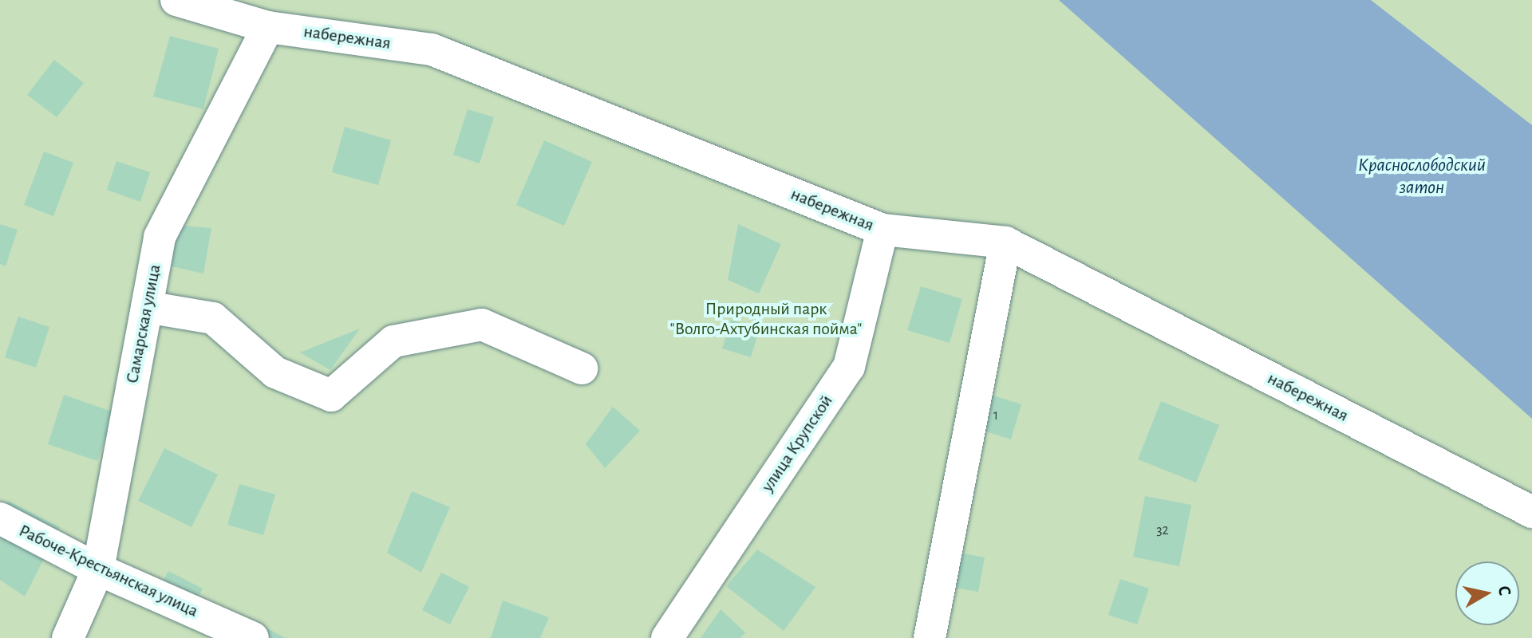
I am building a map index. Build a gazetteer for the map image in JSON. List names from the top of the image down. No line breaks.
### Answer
{"streets":{"street":["набережная","Самарская улица","улица Крупской","Рабоче-Крестьянская улица"]},"crossings":[["набережная","Самарская улица"],["набережная","улица Крупской"],["Самарская улица","Рабоче-Крестьянская улица"]],"water":["Краснослободский затон"],"parks":["Природный парк \"Волго-Ахтубинская пойма\""],"house_numbers":["1","32"],"north":"right"}
